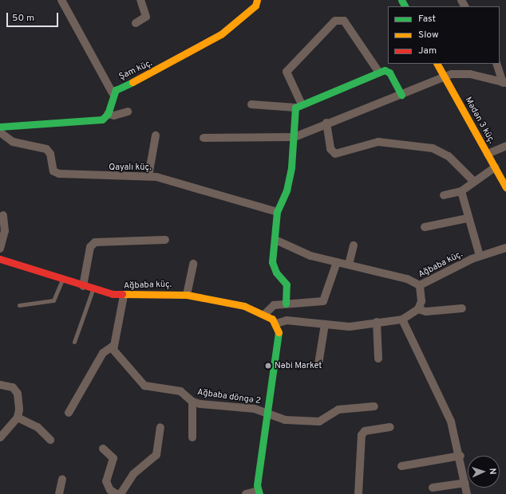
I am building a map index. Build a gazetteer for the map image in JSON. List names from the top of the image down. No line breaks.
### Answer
{"streets":{"street":["Şam küç.","Mədən 3 küç.","Qayalı küç.","Ağbaba küç.","Ağbaba döngə 2"]},"places":["Nəbi Market"],"legend":["Fast","Slow","Jam"],"scale_bar":"50 m","north":"right"}
